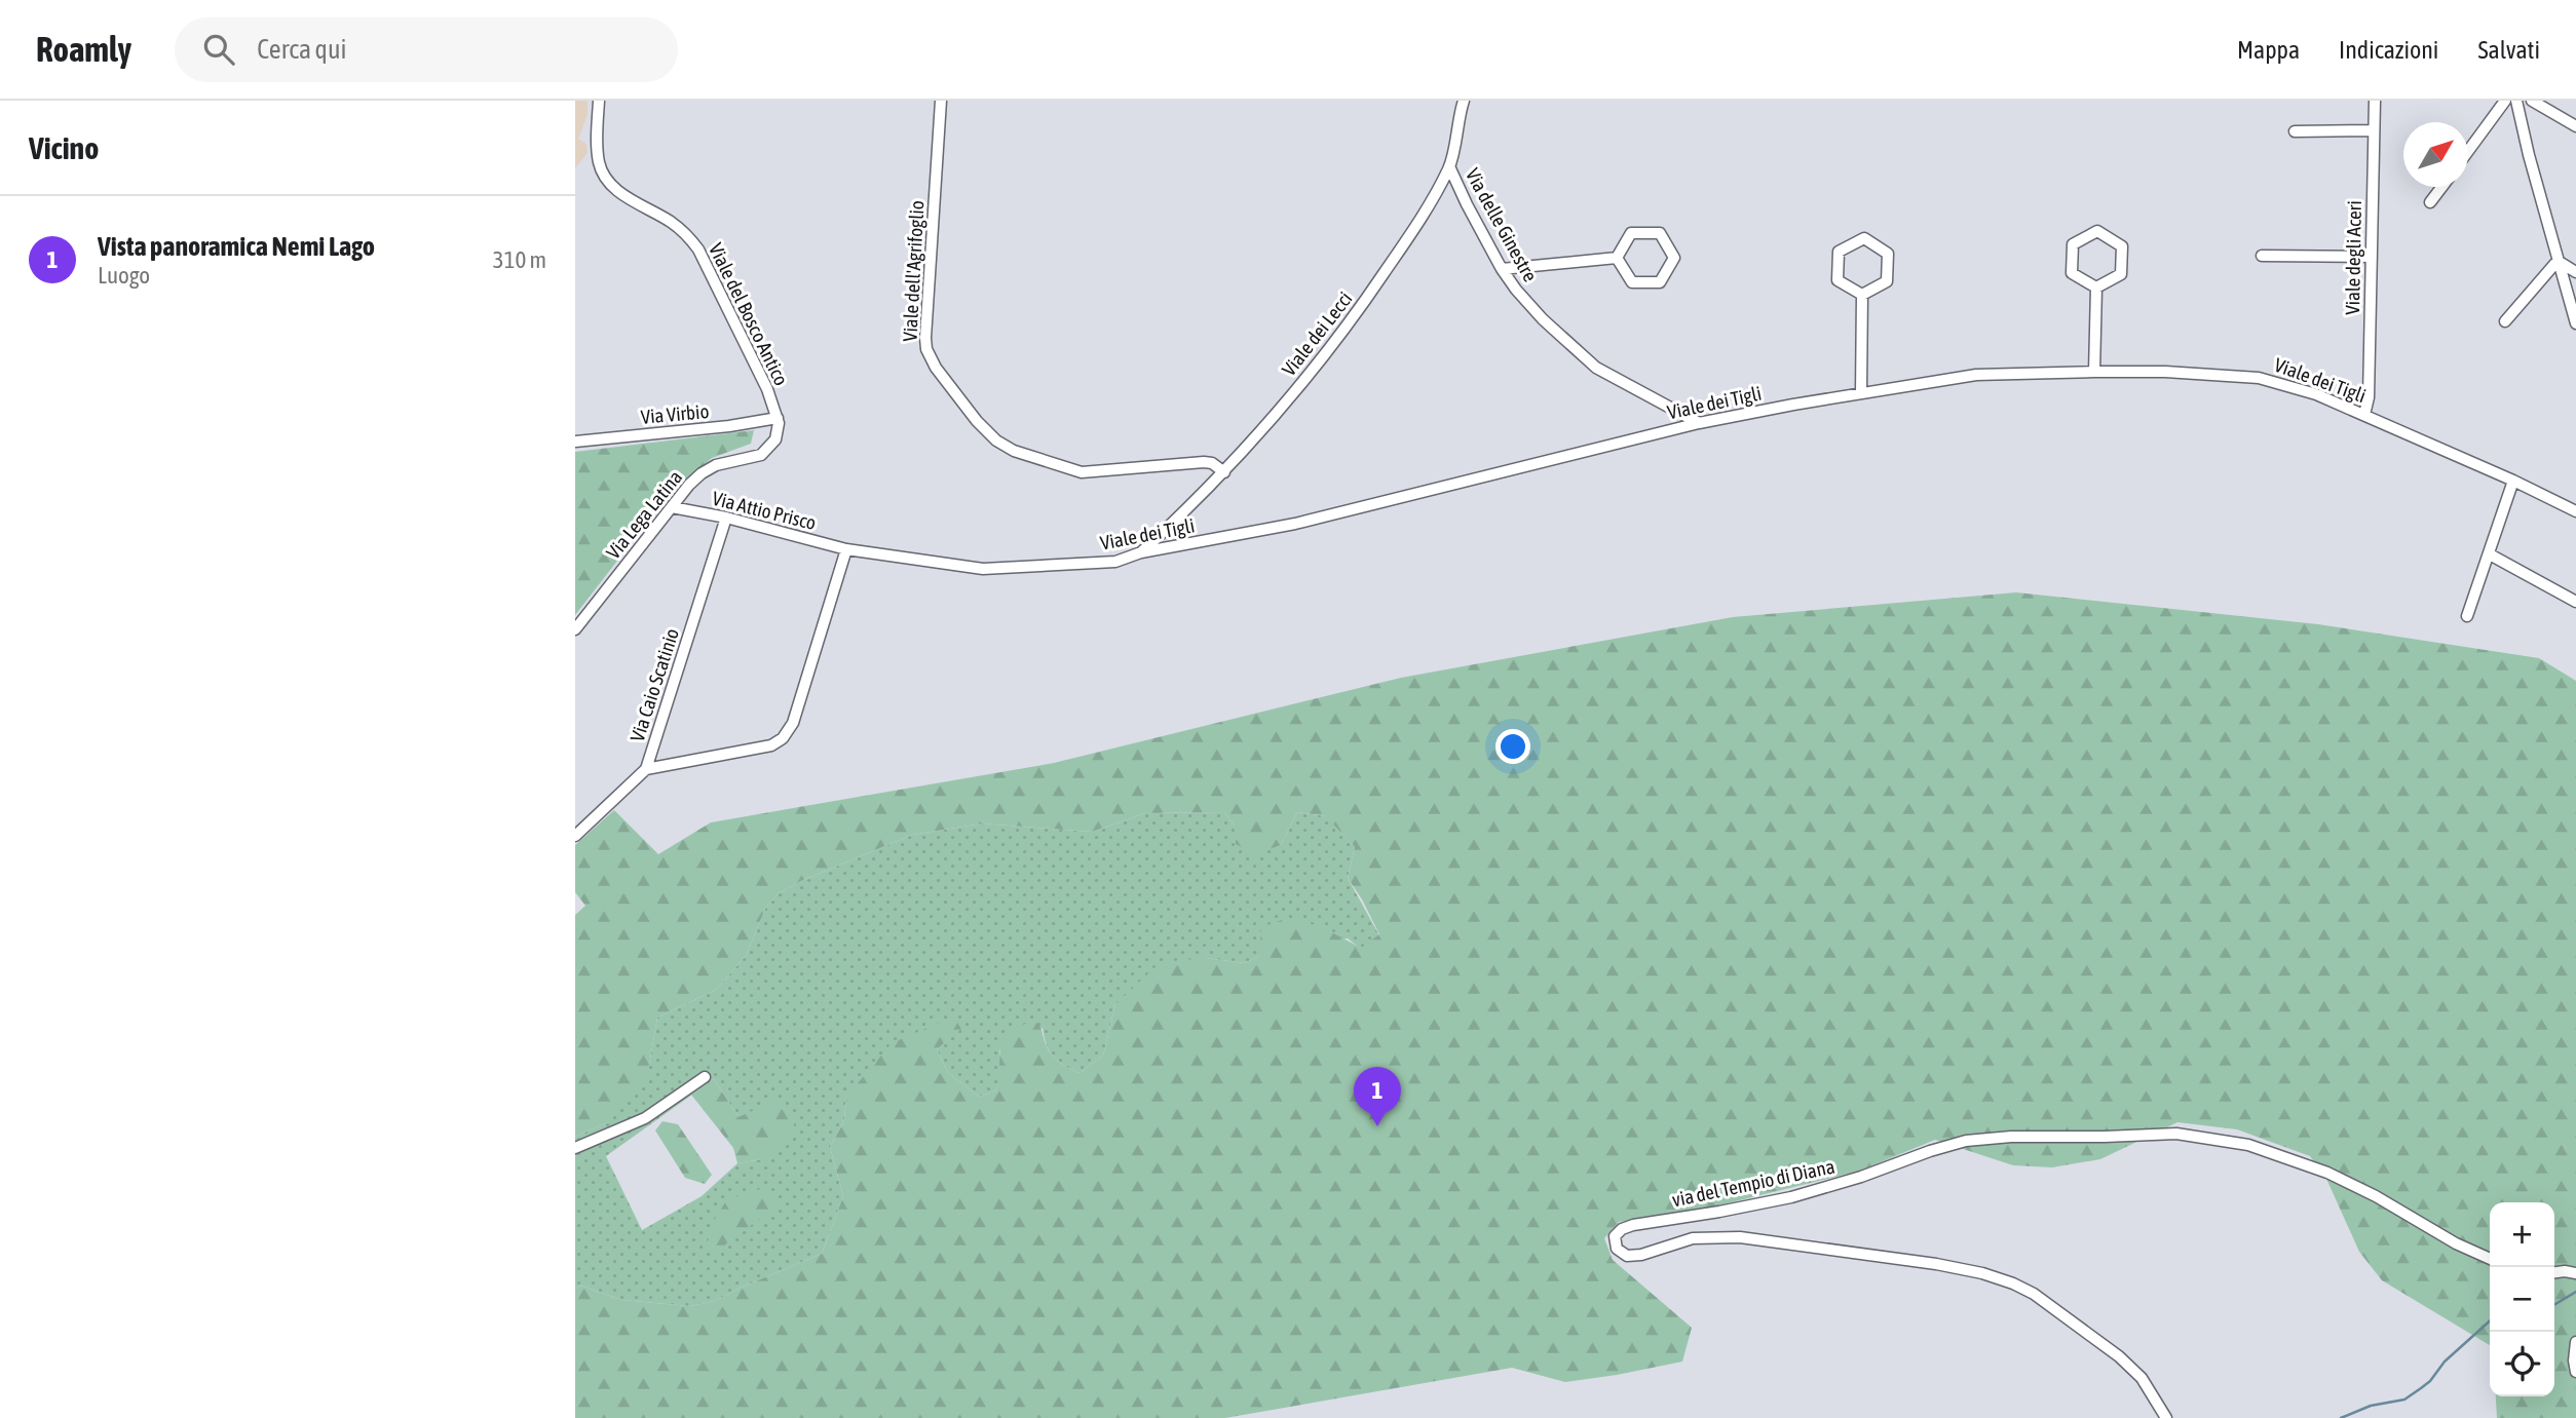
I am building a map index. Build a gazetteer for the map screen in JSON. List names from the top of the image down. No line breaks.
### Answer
{"streets":{"street":["Via delle Ginestre","Viale degli Aceri","Viale dell'Agrifoglio","Viale del Bosco Antico","Viale dei Lecci","Viale dei Tigli","Via Virbio","Via Attio Prisco","Via Lega Latina","Via Caio Scatinio","via del Tempio di Diana"]},"crossings":[["Via delle Ginestre","Viale dei Lecci"],["Via delle Ginestre","Viale dei Tigli"],["Viale degli Aceri","Viale dei Tigli"],["Viale dell'Agrifoglio","Viale dei Lecci"],["Viale del Bosco Antico","Via Virbio"],["Viale del Bosco Antico","Via Lega Latina"],["Viale dei Lecci","Viale dei Tigli"],["Viale dei Tigli","Via Attio Prisco"],["Via Virbio","Via Lega Latina"],["Via Attio Prisco","Via Lega Latina"],["Via Attio Prisco","Via Caio Scatinio"]],"north":"top right","page":{"header":"Roamly","search":"Cerca qui","nav":["Mappa","Indicazioni","Salvati"],"heading":"Vicino","list":[{"mark":"1","name":"Vista panoramica Nemi Lago","note":"Luogo","value":"310 m"}],"pins":"1","map_buttons":["+","−"]}}
